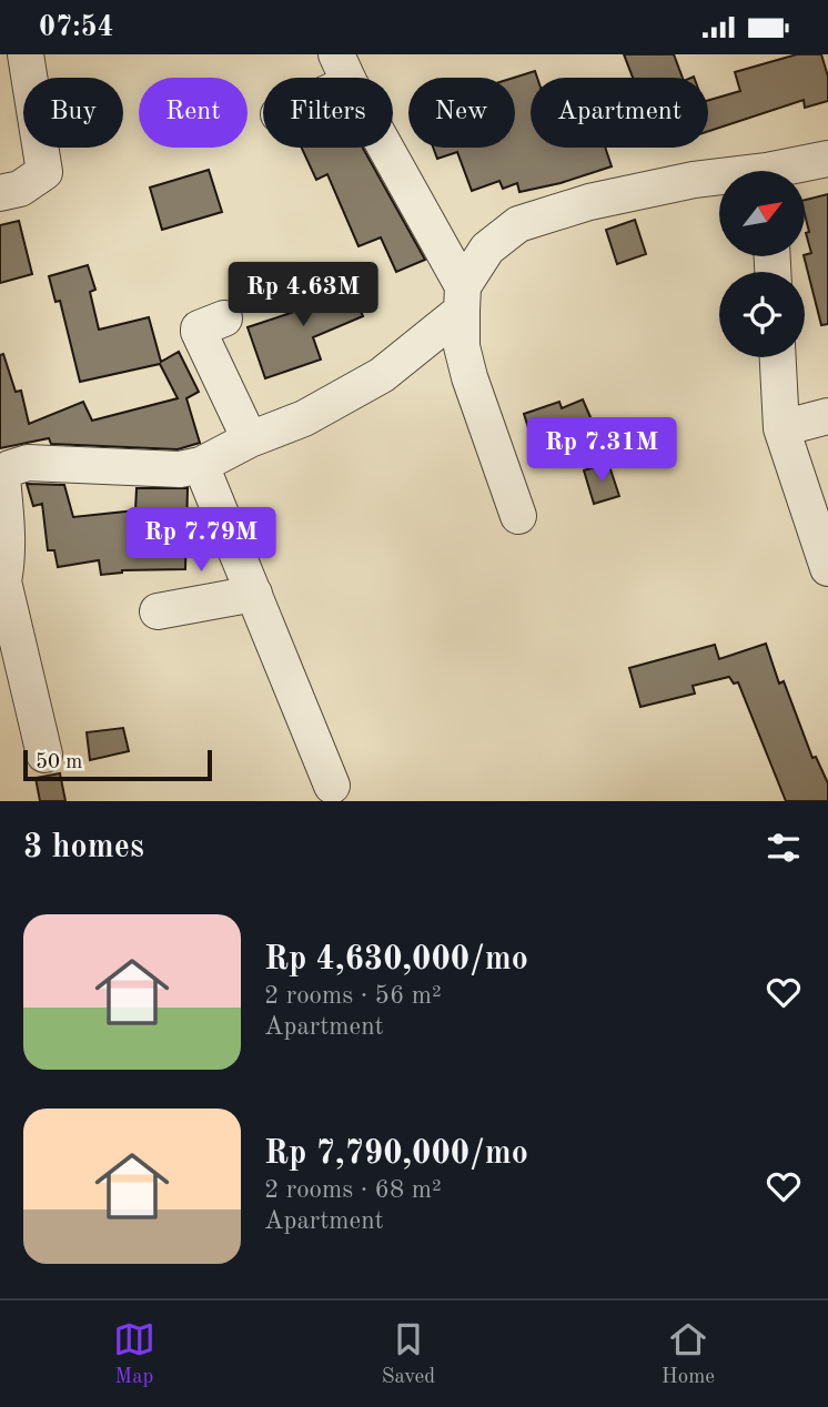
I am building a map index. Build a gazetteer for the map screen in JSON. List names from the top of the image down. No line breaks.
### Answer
{"scale_bar":"50 m","north":"top right","page":{"status":"07:54","chip":["Buy","Rent","Filters","New","Apartment"],"price":["Rp 4.63M","Rp 7.31M","Rp 7.79M"],"scale":"50 m","heading":"3 homes","list":[{"name":"Rp 4,630,000/mo","note":"2 rooms · 56 m² · Apartment"},{"name":"Rp 7,790,000/mo","note":"2 rooms · 68 m² · Apartment"}],"tabs":["Map","Saved","Home"]}}
